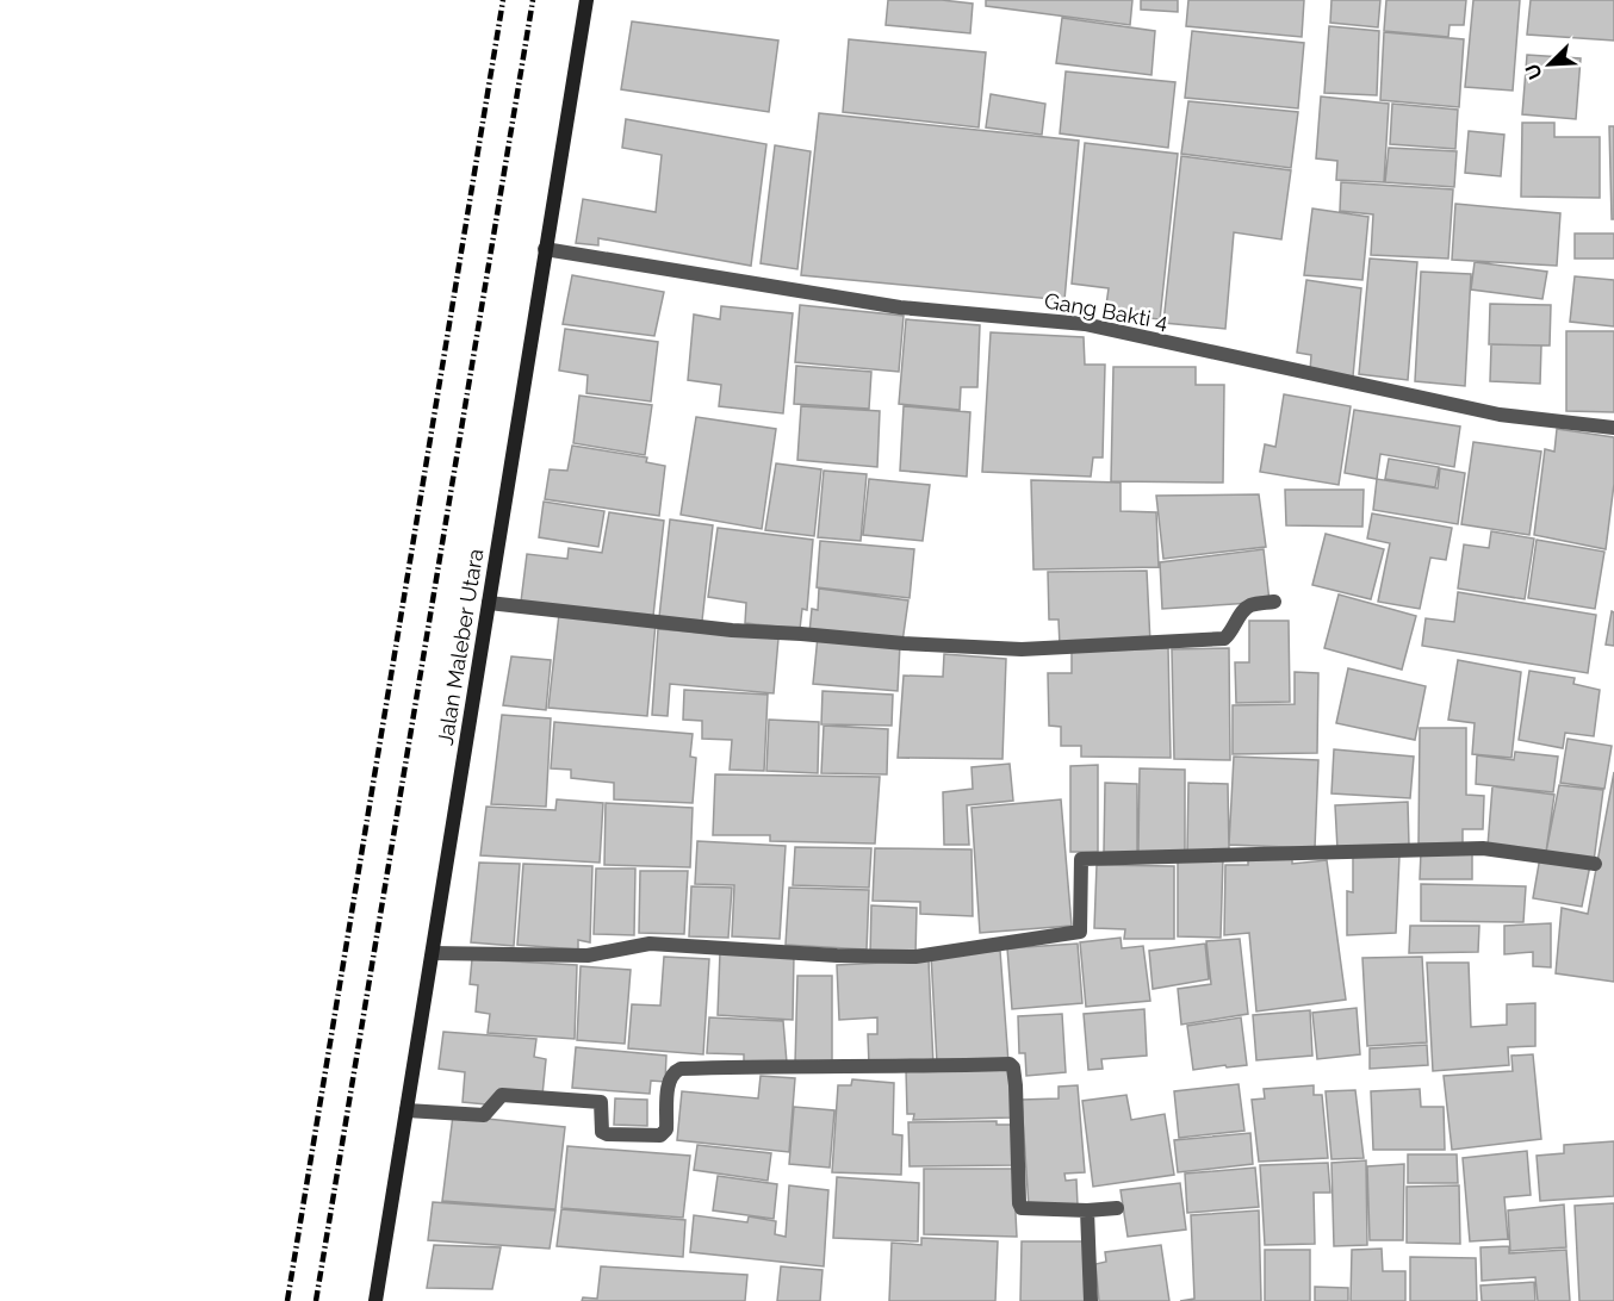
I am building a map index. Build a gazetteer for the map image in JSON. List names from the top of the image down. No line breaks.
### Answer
{"streets":{"street":["Gang Bakti 4","Jalan Maleber Utara"]},"crossings":[["Gang Bakti 4","Jalan Maleber Utara"]],"north":"bottom left"}
